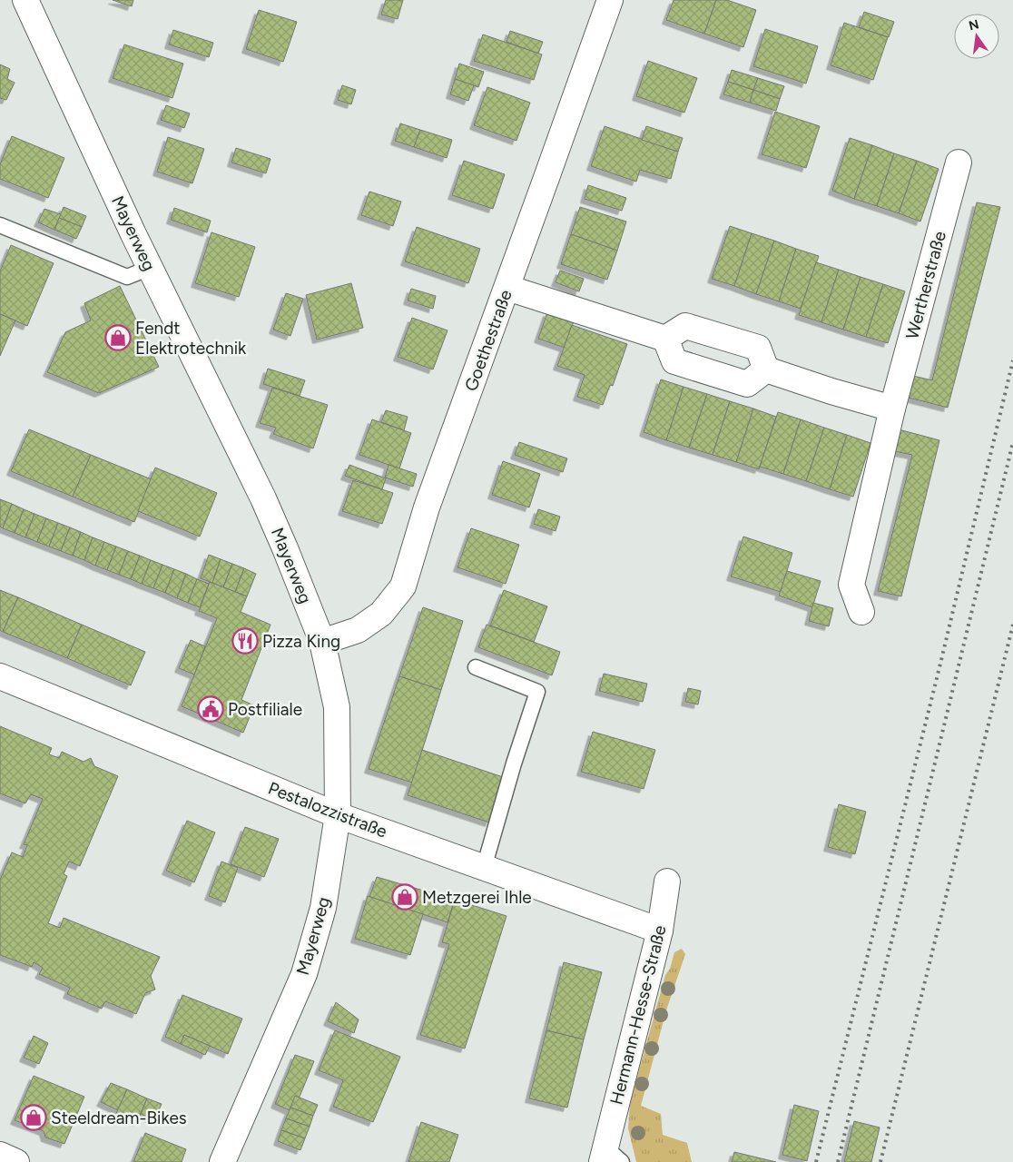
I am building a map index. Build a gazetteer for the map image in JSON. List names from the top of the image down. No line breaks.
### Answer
{"streets":{"street":["Mayerweg","Wertherstraße","Goethestraße","Pestalozzistraße","Hermann-Hesse-Straße"]},"crossings":[["Mayerweg","Goethestraße"],["Mayerweg","Pestalozzistraße"],["Pestalozzistraße","Hermann-Hesse-Straße"]],"places":{"shop":["Fendt Elektrotechnik","Metzgerei Ihle","Steeldream-Bikes"],"restaurant":["Pizza King"],"public building":["Postfiliale"]},"north":"top"}
